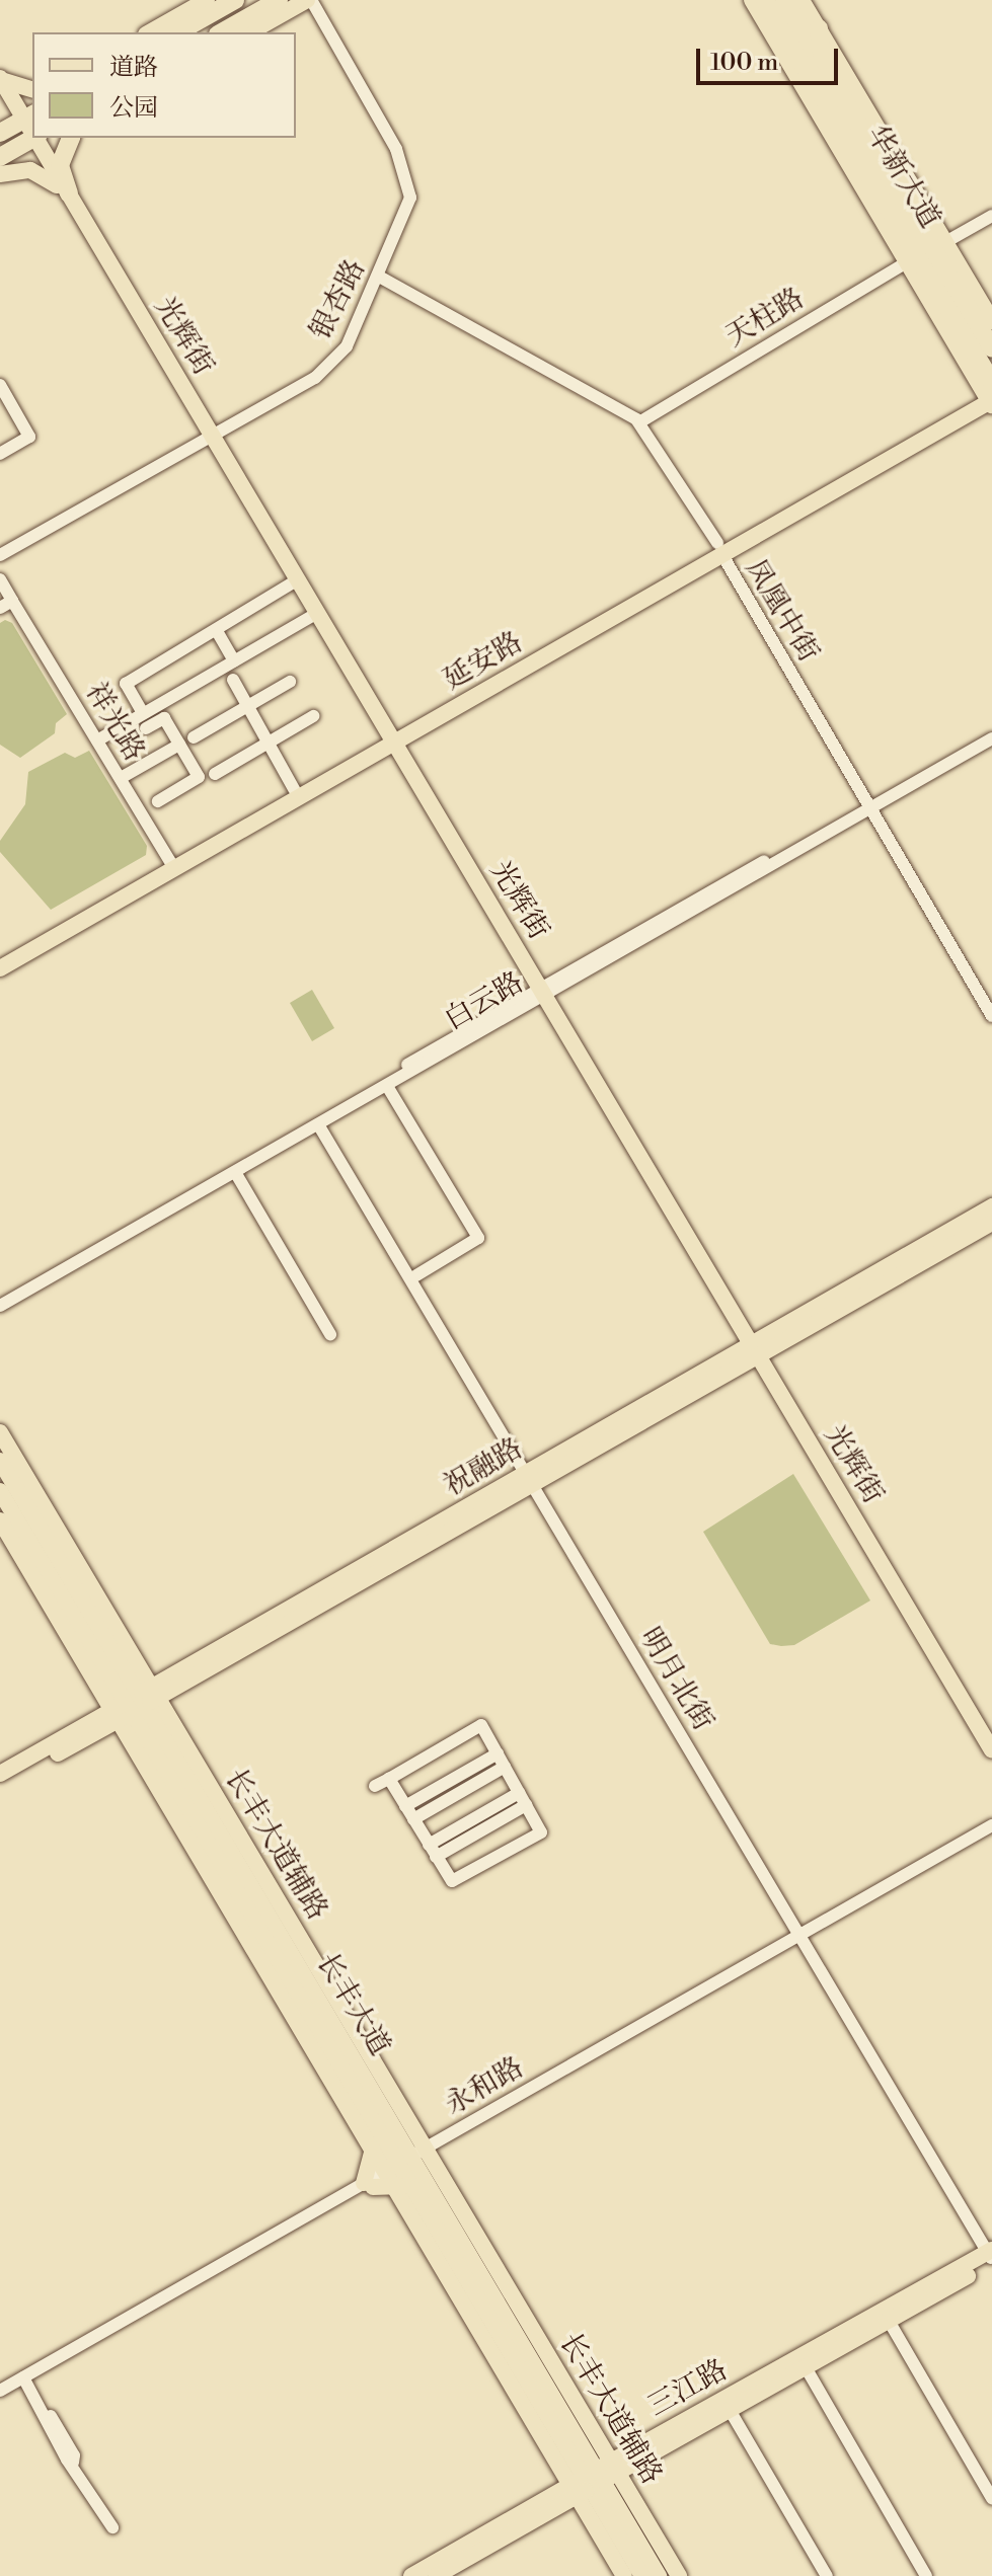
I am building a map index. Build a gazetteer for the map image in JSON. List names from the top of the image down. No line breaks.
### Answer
{"streets":{"highway":["华新大道"],"main road":["光辉街","延安路","祝融路","长丰大道辅路","长丰大道","三江路"],"street":["银杏路","天柱路","凤凰中街","祥光路","白云路","明月北街","永和路"]},"crossings":[["华新大道","天柱路"],["华新大道","延安路"],["银杏路","光辉街"],["银杏路","凤凰中街"],["天柱路","凤凰中街"],["光辉街","延安路"],["光辉街","白云路"],["光辉街","祝融路"],["凤凰中街","延安路"],["凤凰中街","白云路"],["延安路","祥光路"],["白云路","明月北街"],["祝融路","明月北街"],["祝融路","长丰大道辅路"],["祝融路","长丰大道"],["明月北街","永和路"],["明月北街","三江路"],["长丰大道辅路","长丰大道"],["长丰大道辅路","永和路"],["长丰大道辅路","三江路"],["长丰大道","永和路"],["长丰大道","三江路"]],"legend":["道路","公园"],"scale_bar":"100 m"}
